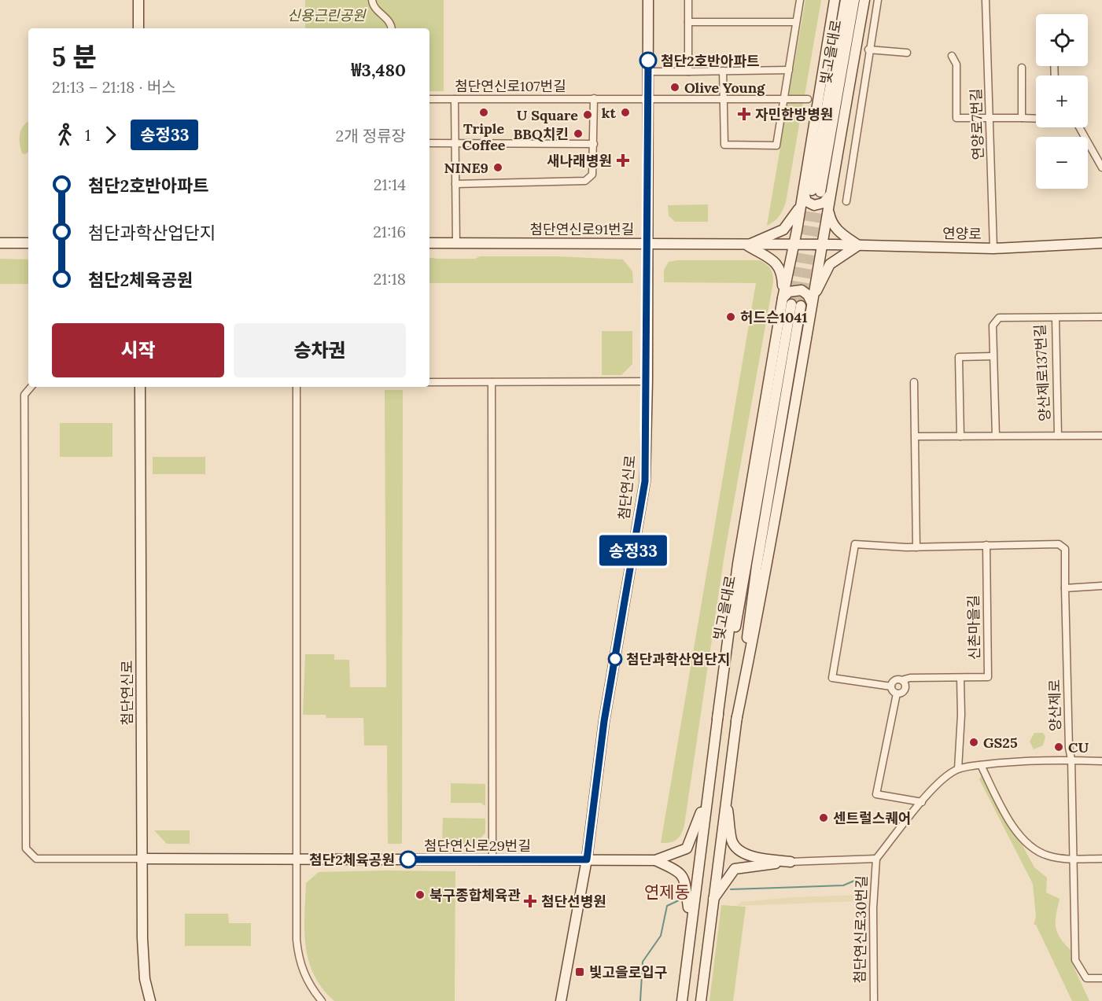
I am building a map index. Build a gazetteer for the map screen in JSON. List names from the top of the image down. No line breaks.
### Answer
{"streets":{"street":["빛고을대로","첨단연신로107번길","연양로7번길","첨단연신로91번길","연양로","양산제로137번길","첨단연신로","신촌마을길","양산제로","첨단연신로29번길","첨단연신로30번길"]},"crossings":[["첨단연신로107번길","첨단연신로"],["연양로7번길","연양로"],["첨단연신로91번길","연양로"],["첨단연신로91번길","첨단연신로"],["첨단연신로","첨단연신로29번길"],["신촌마을길","양산제로"]],"districts":["연제동"],"parks":["신용근린공원"],"places":{"other":["첨단2호반아파트","Olive Young","Triple Coffee","kt","U Square","BBQ치킨","NINE9","허드슨1041","첨단과학산업단지","GS25","CU","센트럴스퀘어","첨단2체육공원","북구종합체육관"],"health":["자민한방병원","새나래병원","첨단선병원"],"transit":["빛고을로입구"]},"lines":["bus line 송정33"],"page":{"on_map":"송정33","map_buttons":["+","−"],"heading":["5 분","21:13 – 21:18 · 버스","₩3,480"],"legs":["1","송정33","2개 정류장"],"list":[{"name":"첨단2호반아파트","value":"21:14"},{"name":"첨단과학산업단지","value":"21:16"},{"name":"첨단2체육공원","value":"21:18"}],"buttons":["시작","승차권"]}}
